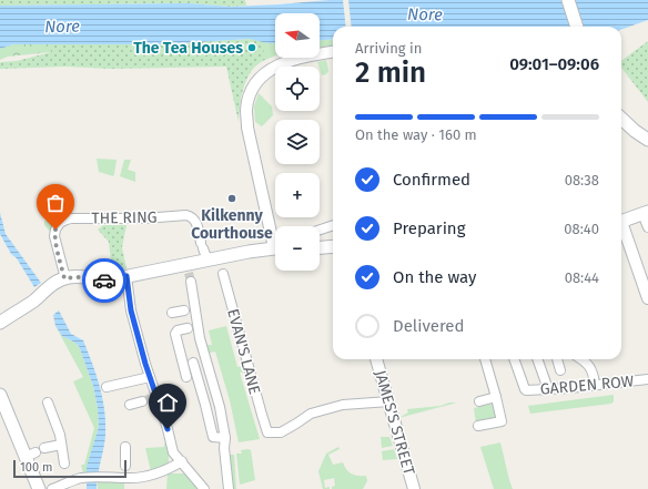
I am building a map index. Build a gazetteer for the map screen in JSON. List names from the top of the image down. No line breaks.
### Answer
{"streets":{"street":["THE RING","EVAN'S LANE","GARDEN ROW","JAMES'S STREET"]},"crossings":[["EVAN'S LANE","JAMES'S STREET"]],"water":["Nore"],"places":["The Tea Houses","Kilkenny Courthouse"],"scale_bar":"100 m","north":"left","page":{"map_buttons":["+","−"],"heading":["2 min","Arriving in","09:01–09:06"],"bar":"On the way · 160 m","list":[["Confirmed","08:38"],["Preparing","08:40"],["On the way","08:44"],"Delivered"],"scale":"100 m"}}
